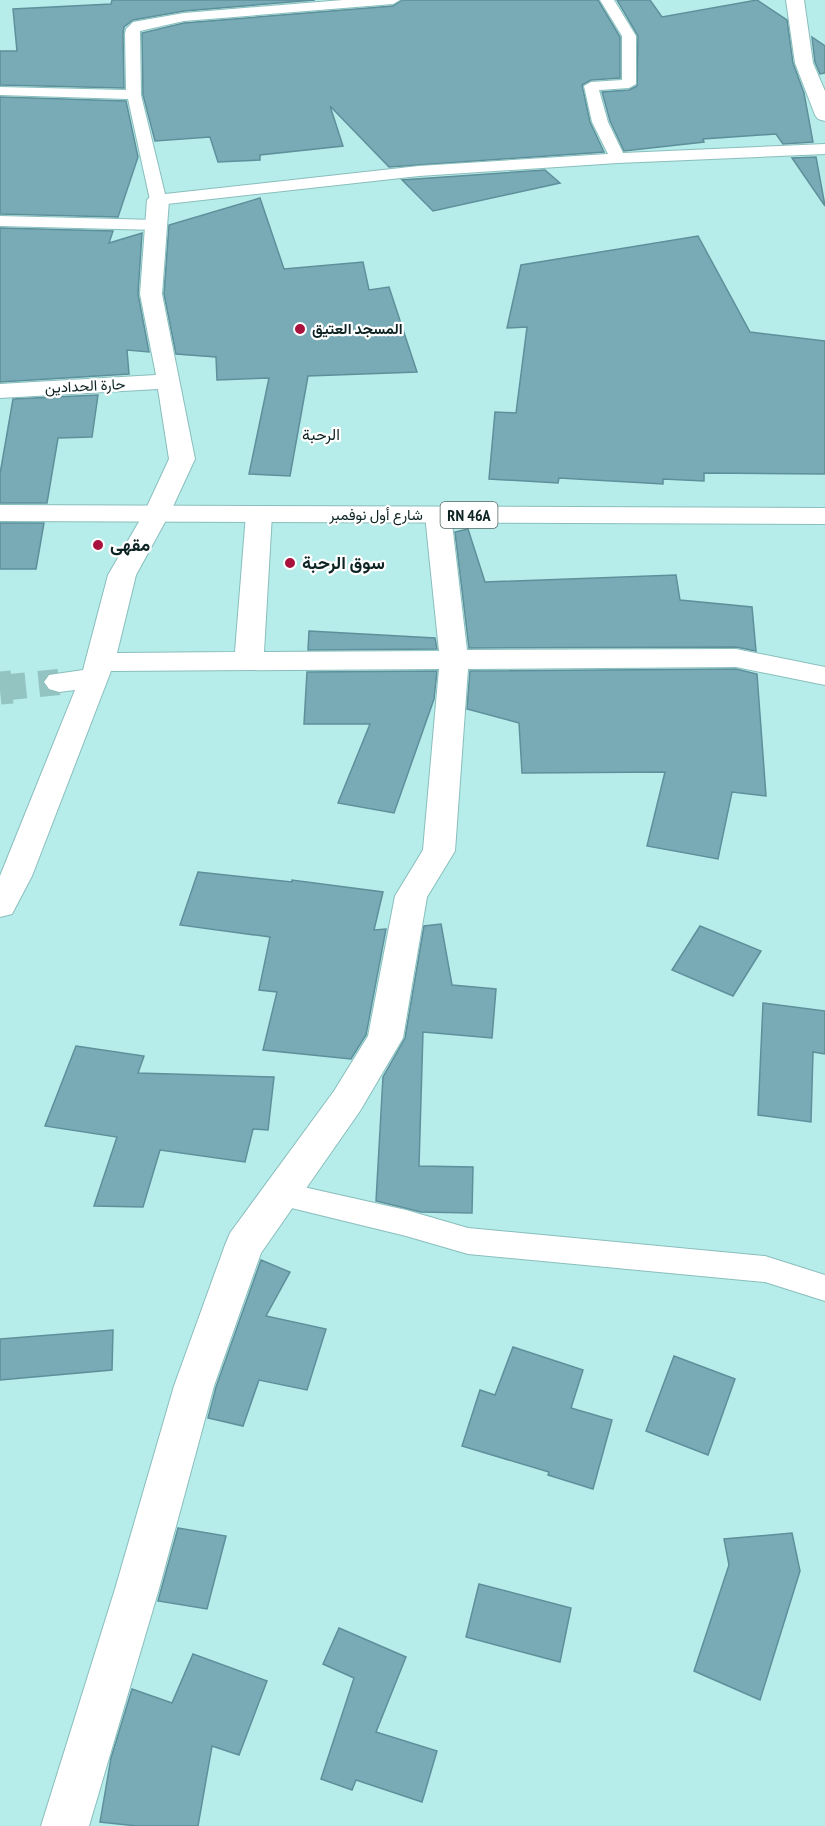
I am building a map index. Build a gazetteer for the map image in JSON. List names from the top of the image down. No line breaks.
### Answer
{"streets":{"street":["حارة الحدادين","شارع أول نوفمبر","RN 46A"]},"districts":["الرحبة"],"places":["المسجد العتيق","مقهى","سوق الرحبة"]}
